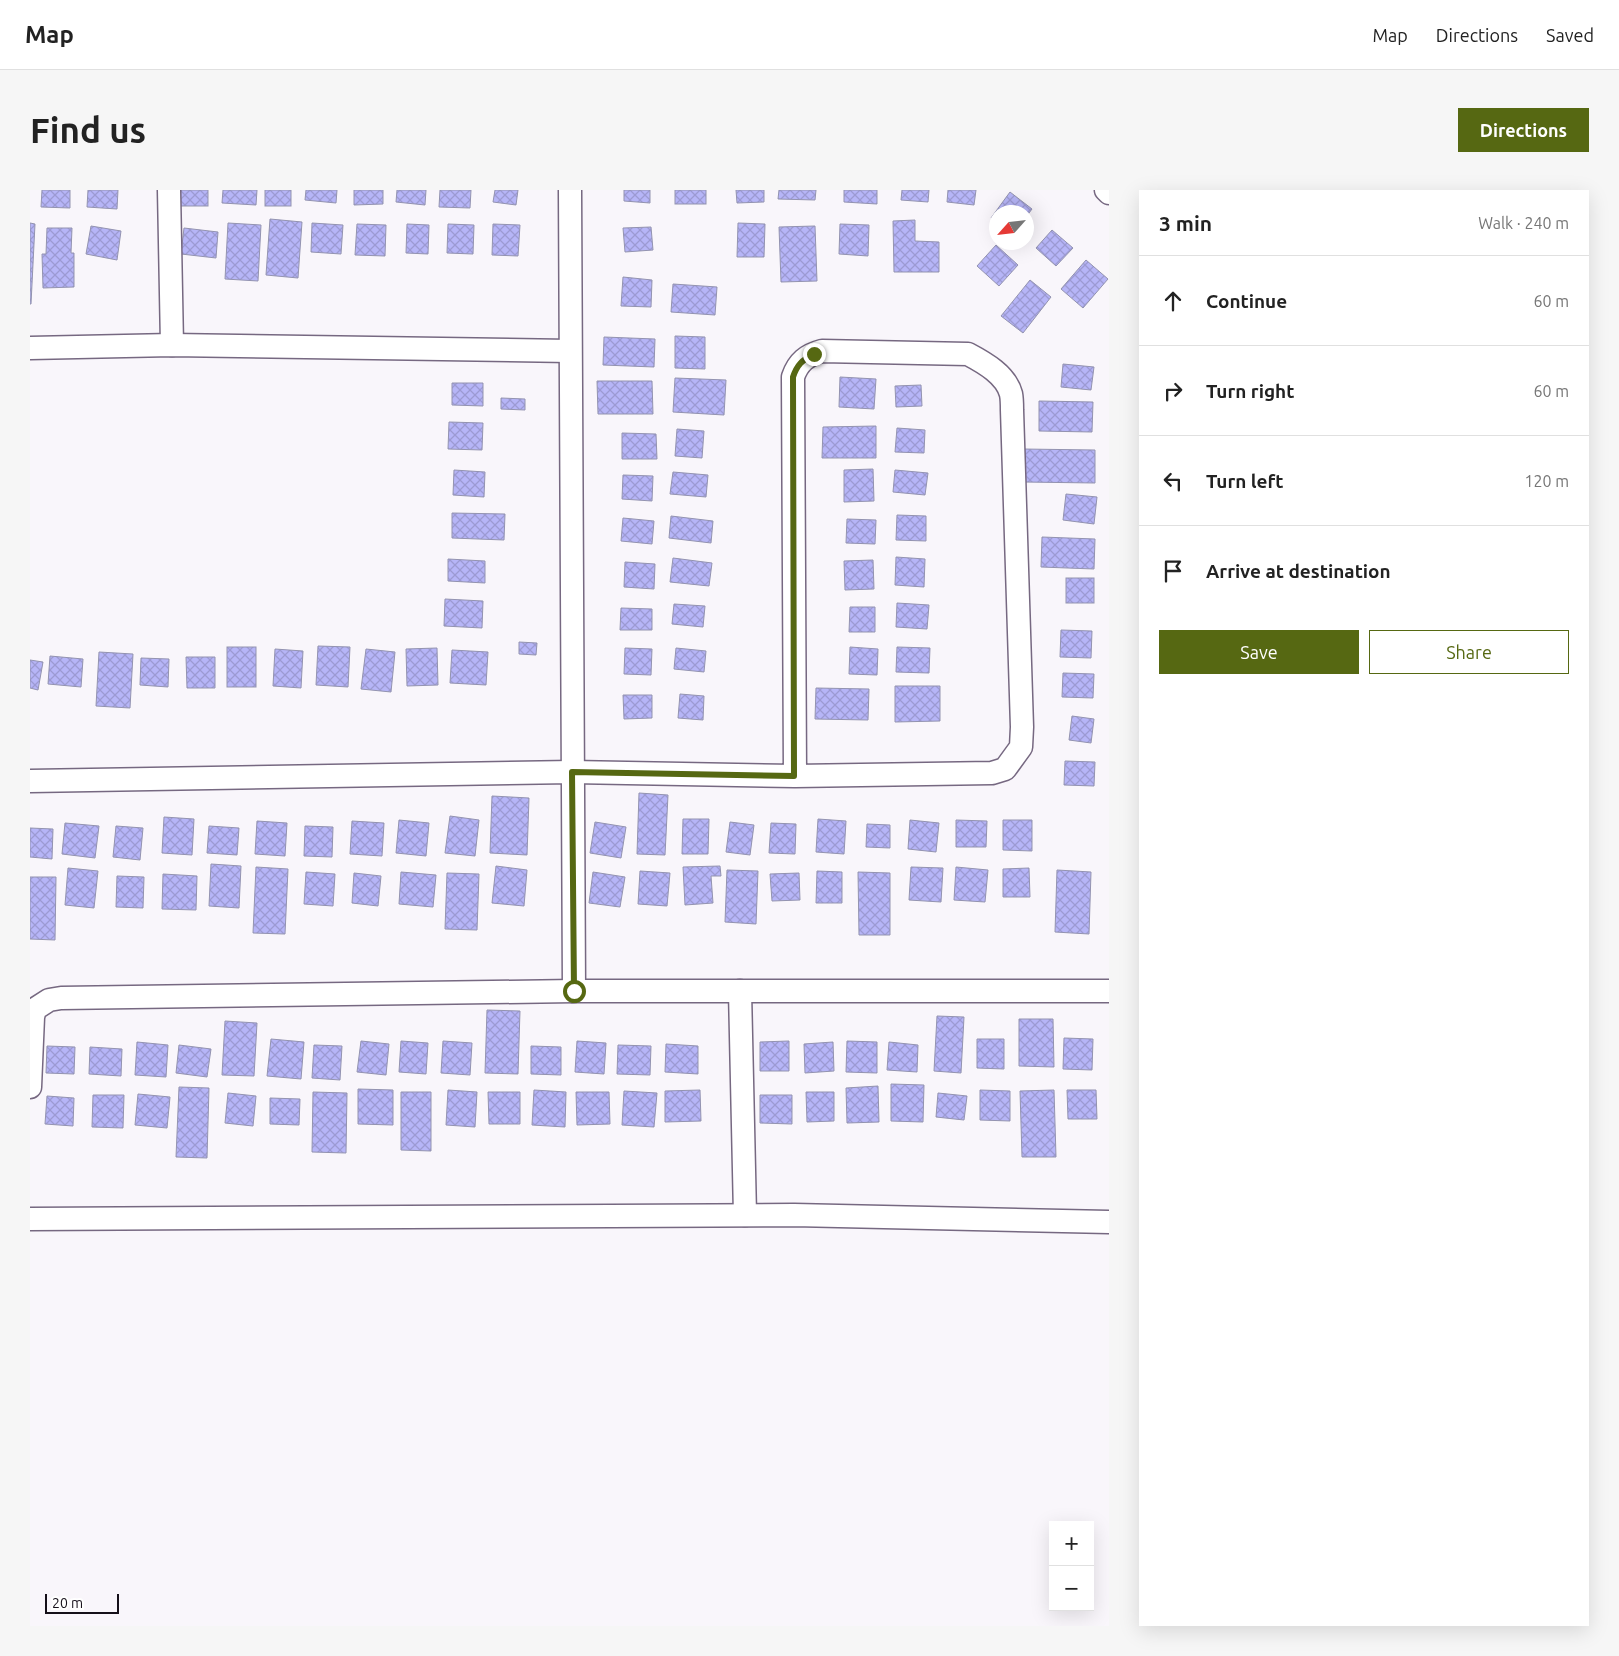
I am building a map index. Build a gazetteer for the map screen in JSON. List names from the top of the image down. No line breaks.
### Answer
{"scale_bar":"20 m","north":"bottom left","page":{"header":"Map","nav":["Map","Directions","Saved"],"buttons":["Directions",["Save","Share"]],"title":"Find us","heading":["3 min","Walk · 240 m"],"list":[["Continue","60 m"],["Turn right","60 m"],["Turn left","120 m"],"Arrive at destination"],"map_buttons":["+","−"],"scale":"20 m"}}
